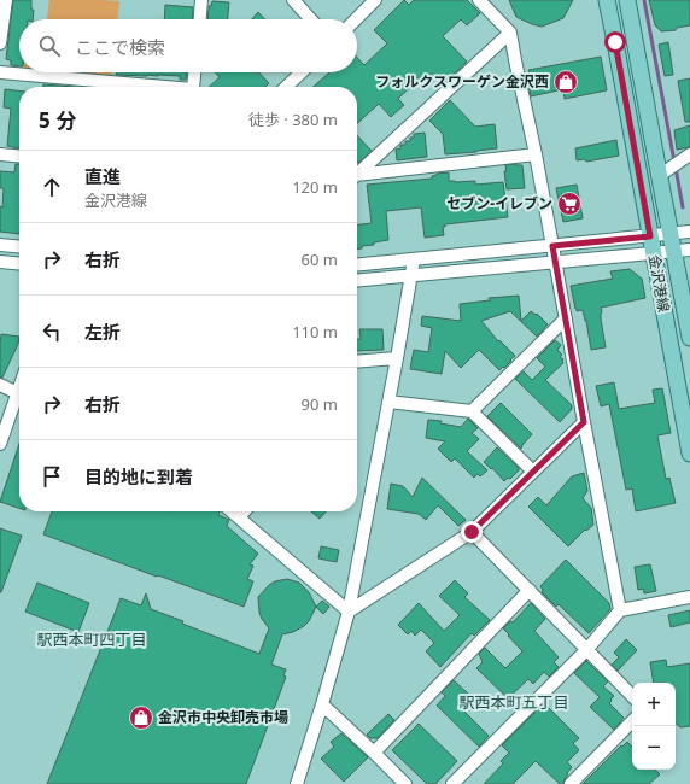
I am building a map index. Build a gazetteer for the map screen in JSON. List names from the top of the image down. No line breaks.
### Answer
{"streets":{"main road":["金沢港線"]},"districts":["駅西本町四丁目","駅西本町五丁目"],"places":{"shop":["フォルクスワーゲン金沢西","金沢市中央卸売市場"],"supermarket":["セブン-イレブン"]},"page":{"search":"ここで検索","heading":["5 分","徒歩 · 380 m"],"list":[["直進","金沢港線","120 m"],["右折","60 m"],["左折","110 m"],["右折","90 m"],"目的地に到着"],"map_buttons":["+","−"]}}
